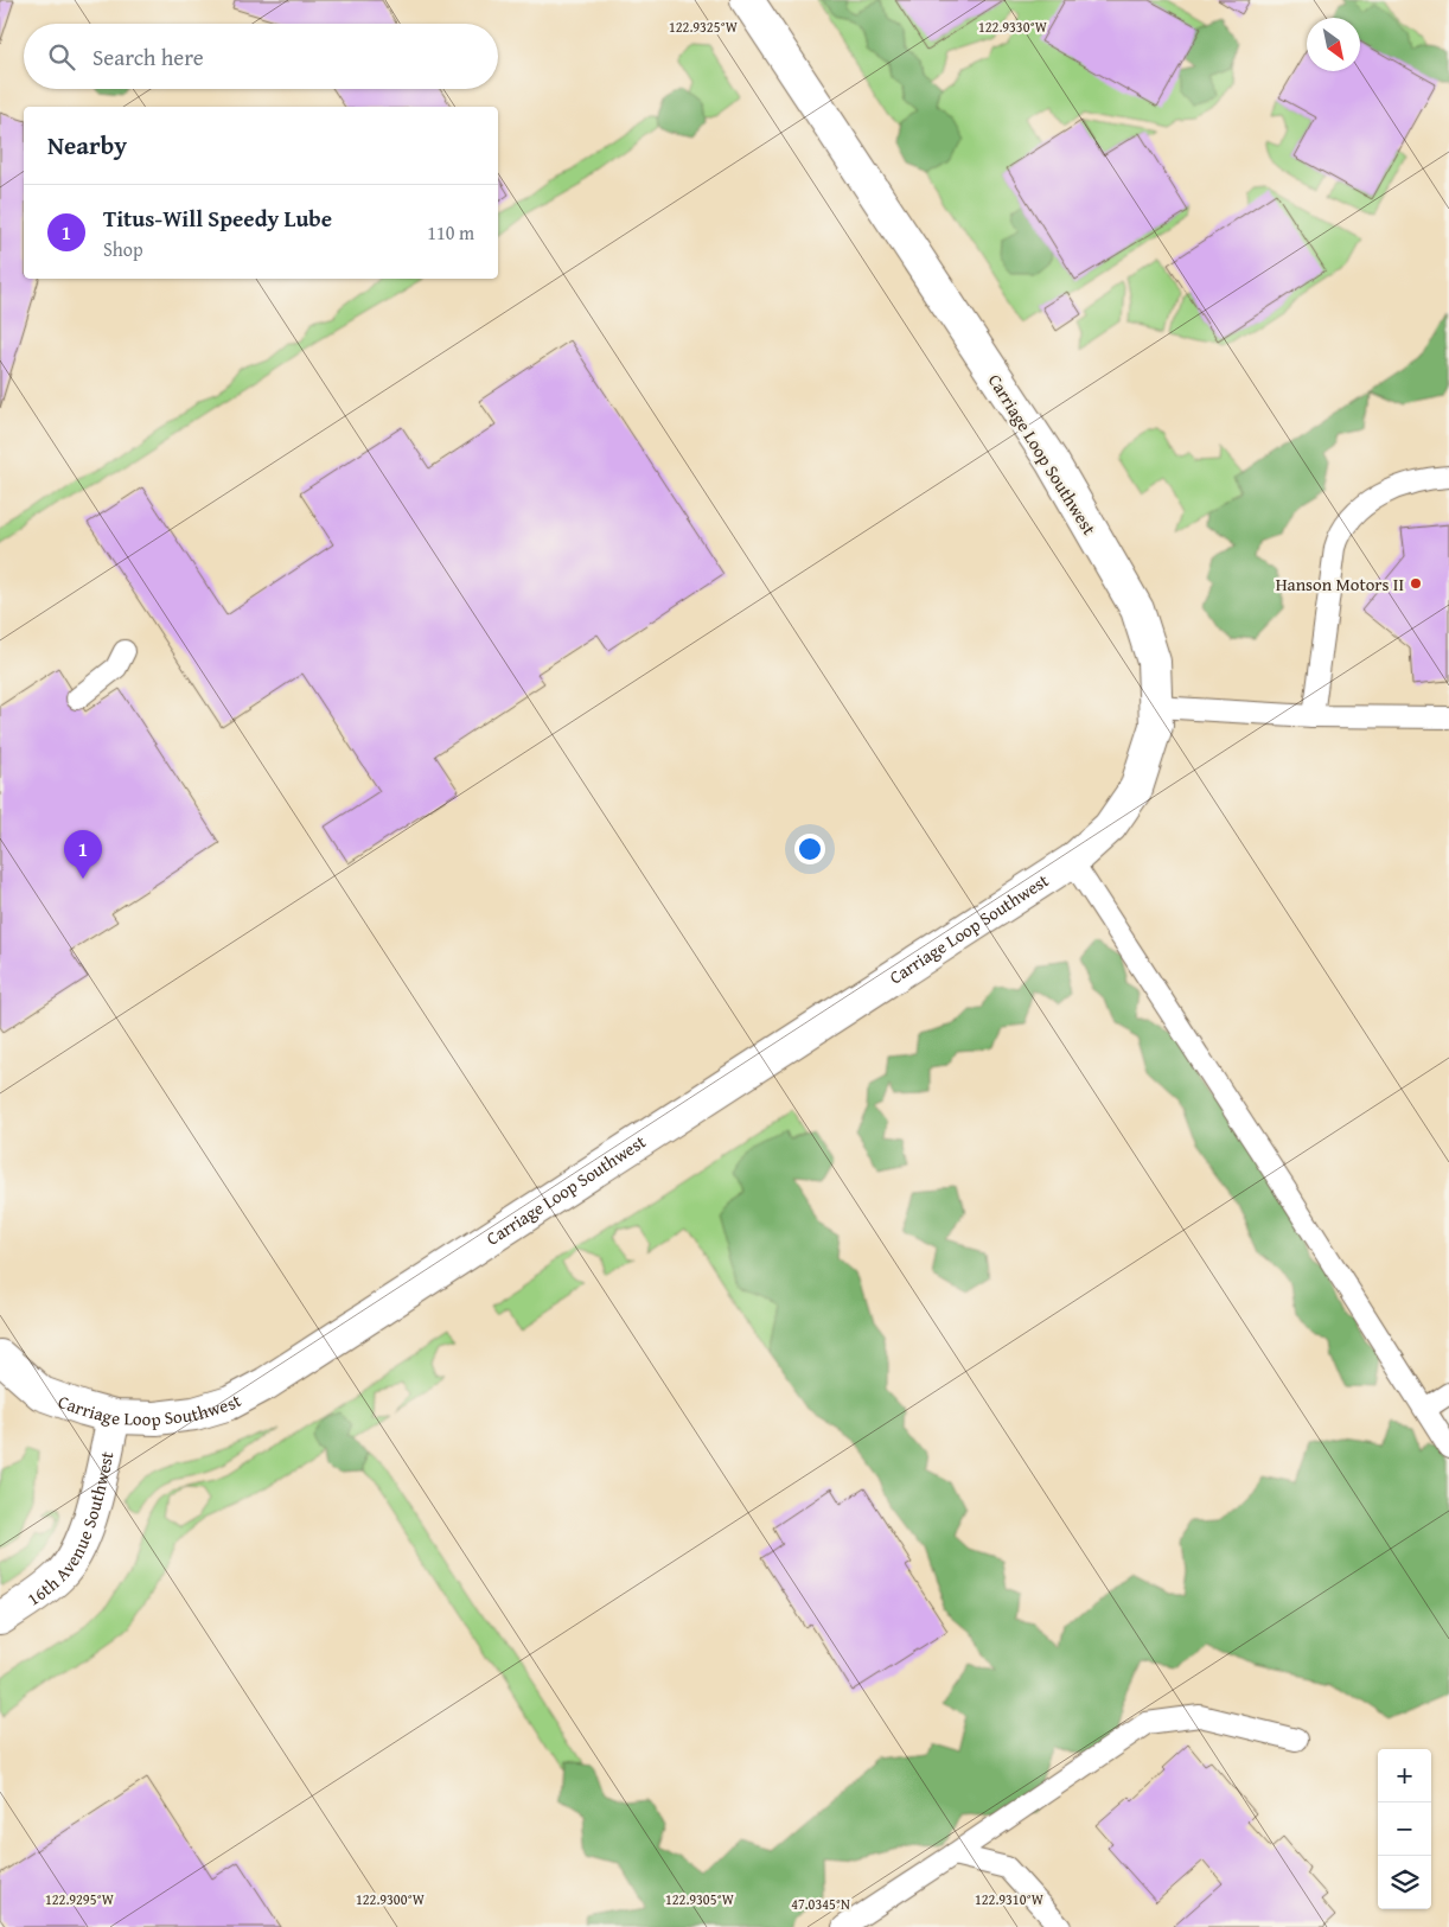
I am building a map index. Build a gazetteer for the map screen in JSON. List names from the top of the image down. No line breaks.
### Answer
{"streets":{"street":["Carriage Loop Southwest","16th Avenue Southwest"]},"crossings":[["Carriage Loop Southwest","16th Avenue Southwest"]],"places":["Hanson Motors II"],"north":"bottom right","page":{"search":"Search here","heading":"Nearby","list":[{"mark":"1","name":"Titus-Will Speedy Lube","note":"Shop","value":"110 m"}],"pins":"1","map_buttons":["+","−"]},"coordinates":["122.9325°W","122.9330°W","122.9295°W","122.9300°W","122.9305°W","122.9310°W","47.0345°N"]}
